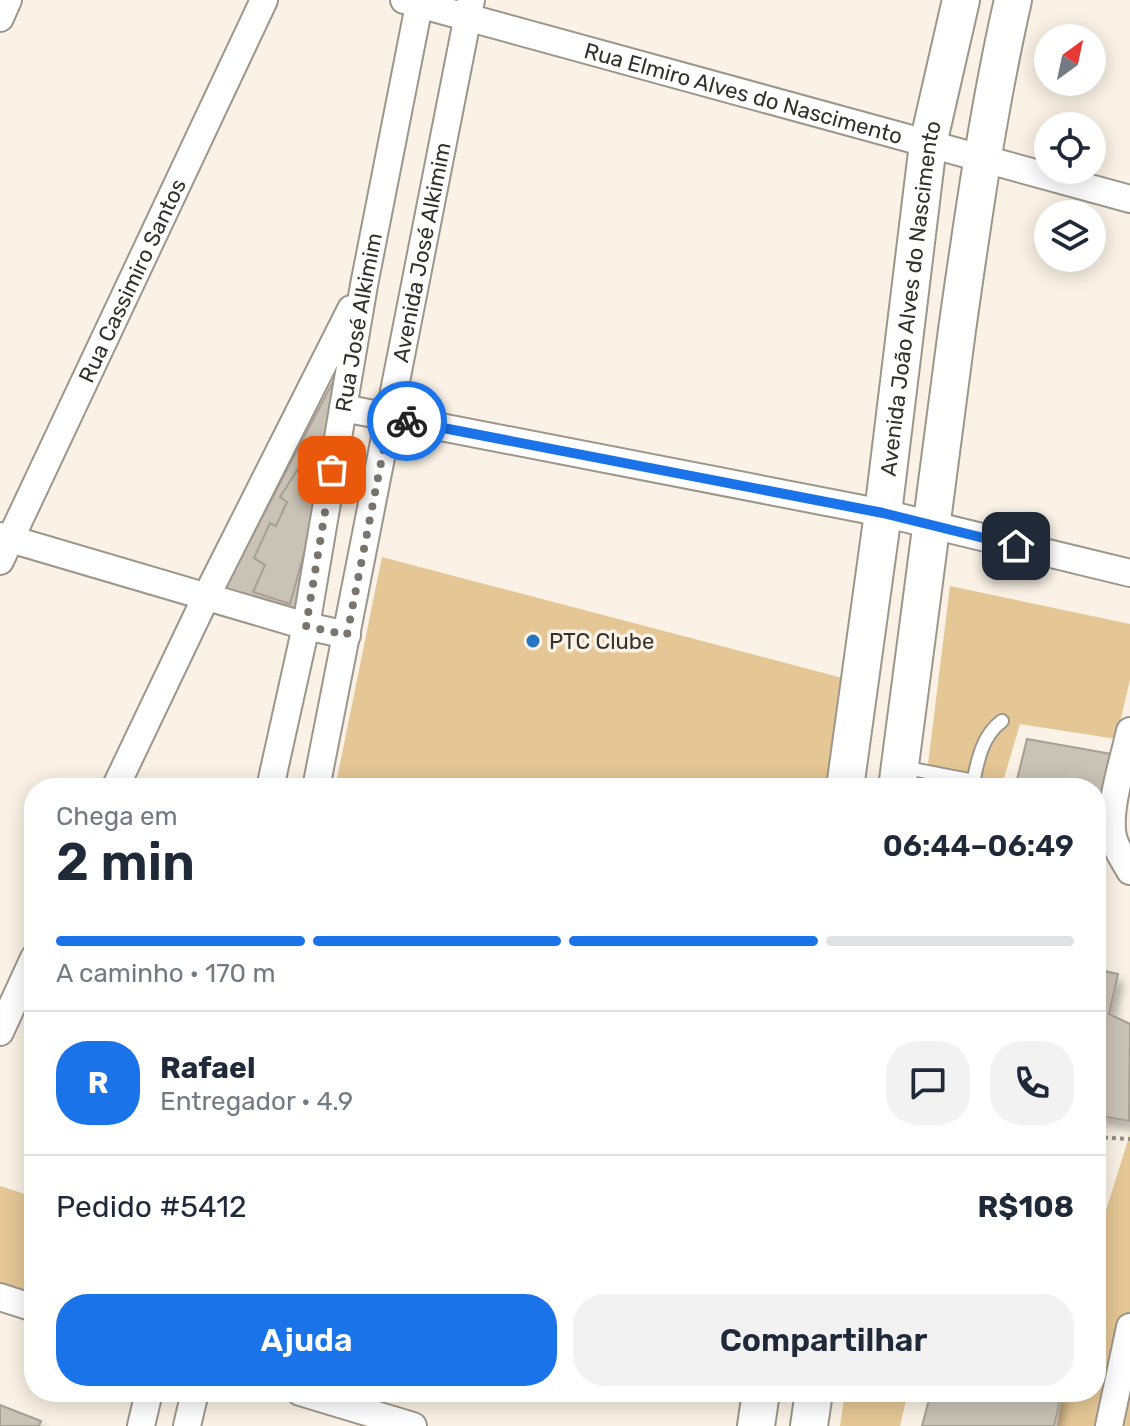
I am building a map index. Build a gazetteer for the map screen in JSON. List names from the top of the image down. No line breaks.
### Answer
{"streets":{"main road":["Avenida João Alves do Nascimento"],"street":["Rua Elmiro Alves do Nascimento","Avenida José Alkimim","Rua Cassimiro Santos","Rua José Alkimim"]},"crossings":[["Rua Elmiro Alves do Nascimento","Avenida José Alkimim"],["Rua Elmiro Alves do Nascimento","Avenida João Alves do Nascimento"],["Rua Elmiro Alves do Nascimento","Rua José Alkimim"]],"places":["PTC Clube"],"north":"top right","page":{"heading":["2 min","Chega em","06:44–06:49"],"panel":["Rafael","Entregador · 4.9","Pedido #5412","R$108"],"bar":"A caminho · 170 m","round":"R","buttons":["Ajuda","Compartilhar"]}}
